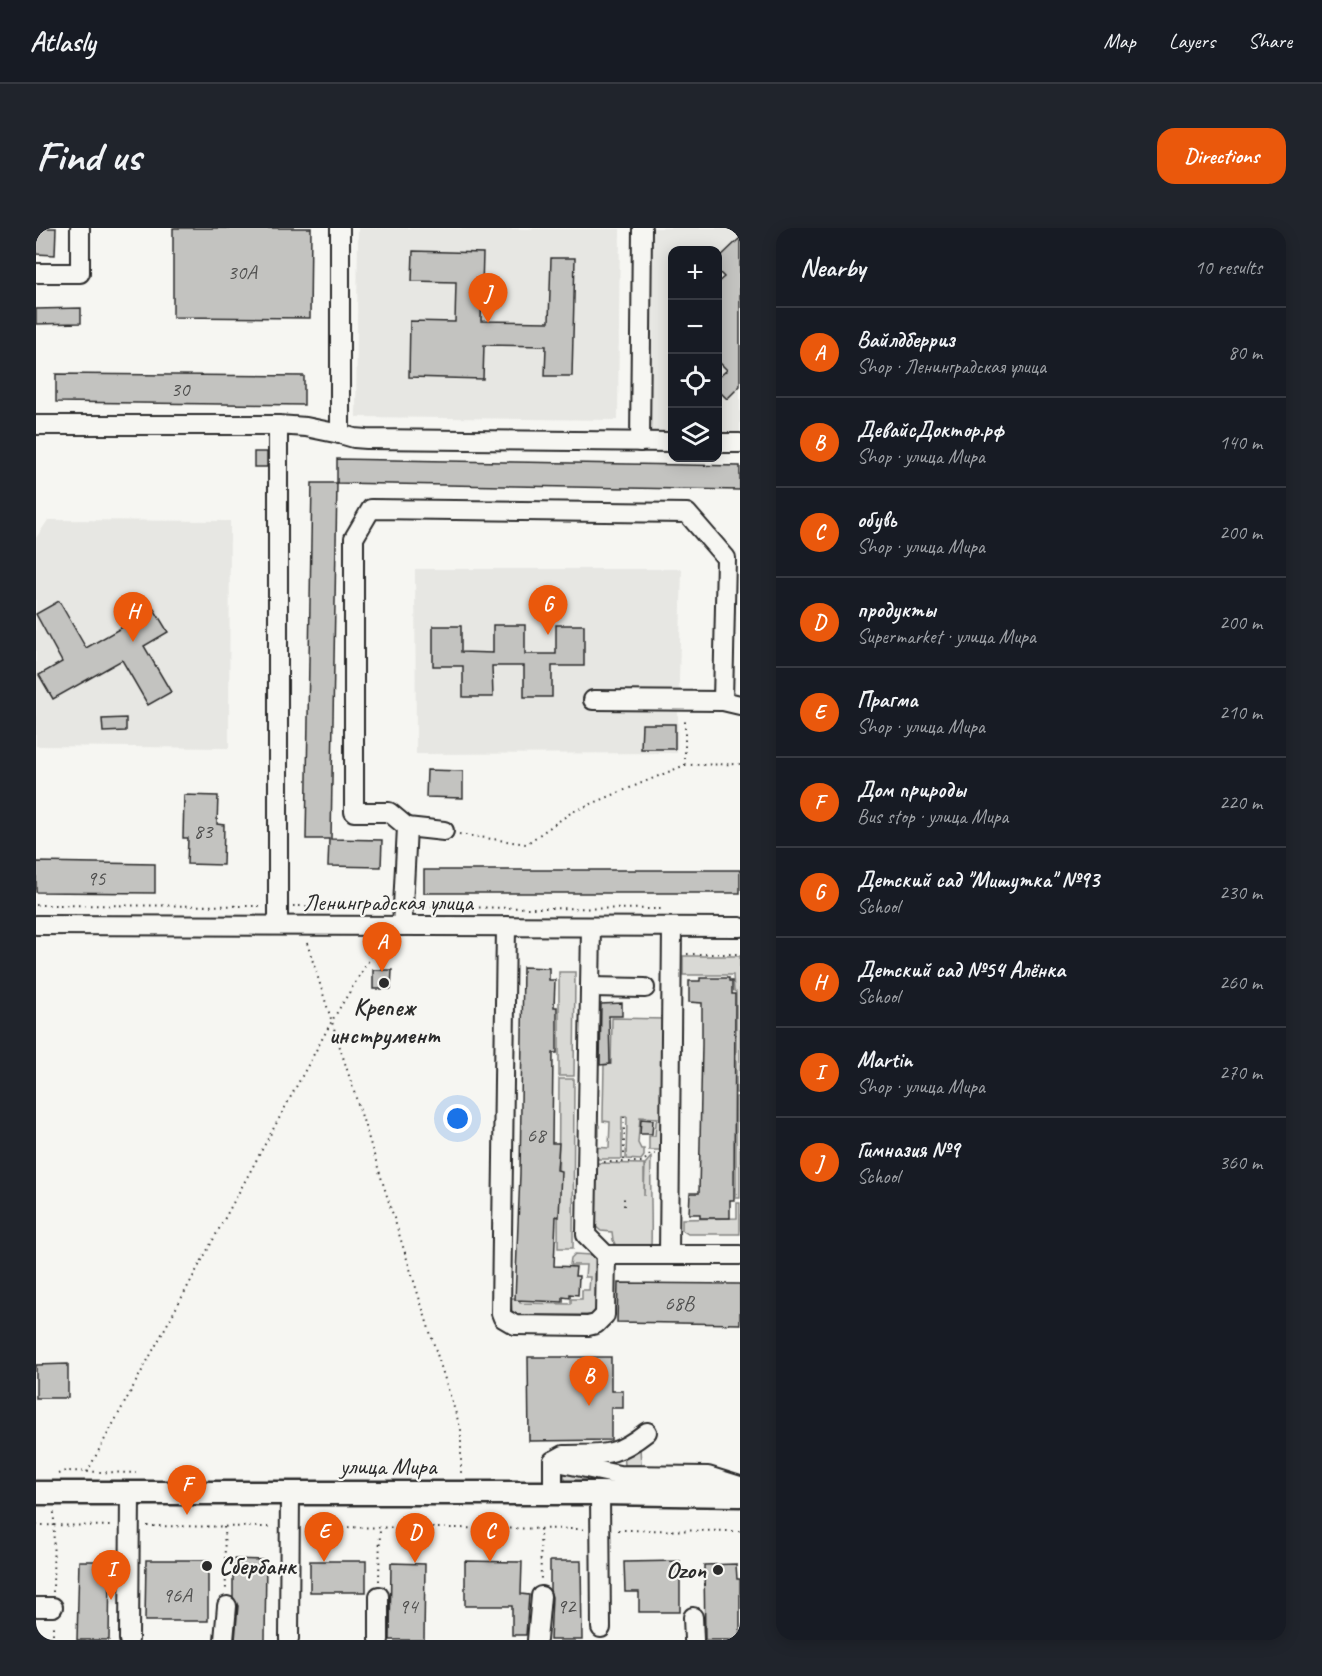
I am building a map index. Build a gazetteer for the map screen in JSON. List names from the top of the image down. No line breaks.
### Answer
{"streets":{"main road":["улица Мира"],"street":["Ленинградская улица"]},"places":["Крепеж инструмент","Сбербанк","Ozon"],"house_numbers":["30А","30","83","95","68","68В","96А","94","92"],"page":{"header":"Atlasly","nav":["Map","Layers","Share"],"buttons":"Directions","title":"Find us","heading":["Nearby","10 results"],"map_buttons":["+","−"],"pins":["J","G","H","A","B","F","C","E","D","I"],"list":[{"mark":"A","name":"Вайлдберриз","note":"Shop · Ленинградская улица","value":"80 m"},{"mark":"B","name":"ДевайсДоктор.рф","note":"Shop · улица Мира","value":"140 m"},{"mark":"C","name":"обувь","note":"Shop · улица Мира","value":"200 m"},{"mark":"D","name":"продукты","note":"Supermarket · улица Мира","value":"200 m"},{"mark":"E","name":"Прагма","note":"Shop · улица Мира","value":"210 m"},{"mark":"F","name":"Дом природы","note":"Bus stop · улица Мира","value":"220 m"},{"mark":"G","name":"Детский сад \"Мишутка\" №93","note":"School","value":"230 m"},{"mark":"H","name":"Детский сад №54 Алёнка","note":"School","value":"260 m"},{"mark":"I","name":"Martin","note":"Shop · улица Мира","value":"270 m"},{"mark":"J","name":"Гимназия №9","note":"School","value":"360 m"}]}}
